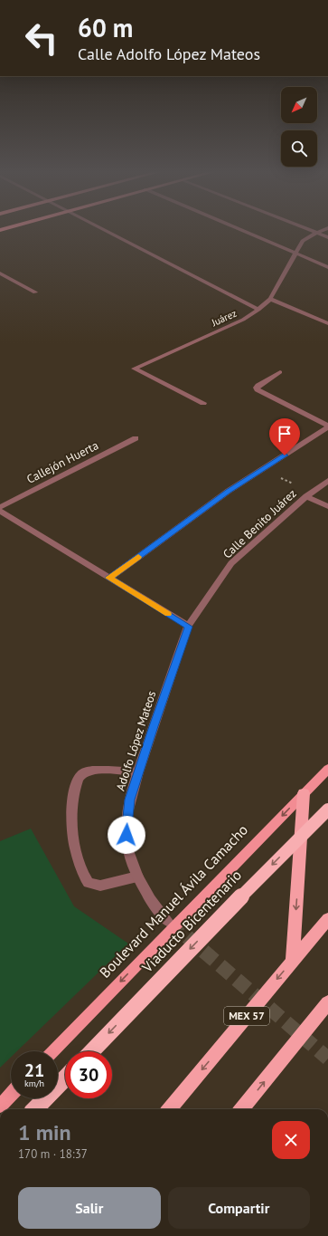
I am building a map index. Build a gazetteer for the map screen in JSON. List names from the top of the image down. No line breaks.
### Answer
{"streets":{"highway":["Viaducto Bicentenario","MEX 57"],"main road":["Boulevard Manuel Ávila Camacho"],"street":["Juárez","Callejón Huerta","Calle Benito Juárez","Adolfo López Mateos"]},"crossings":[["Calle Benito Juárez","Adolfo López Mateos"]],"one_way":["Boulevard Manuel Ávila Camacho"],"north":"bottom left","page":{"turn":["60 m","Calle Adolfo López Mateos"],"speed":"21 km/h","limit":"30","heading":["1 min","170 m · 18:37"],"buttons":["Salir","Compartir"]}}
